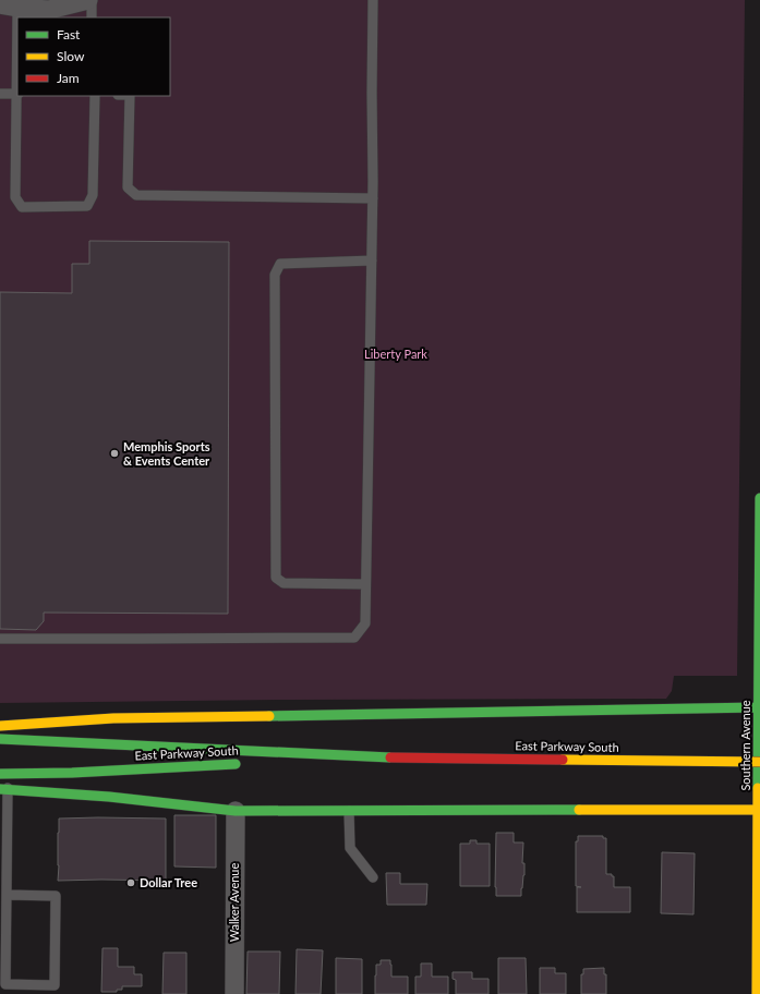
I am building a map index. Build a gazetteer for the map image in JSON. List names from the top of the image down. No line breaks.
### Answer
{"streets":{"main road":["Southern Avenue","East Parkway South"],"street":["Walker Avenue"]},"parks":["Liberty Park"],"places":["Memphis Sports & Events Center","Dollar Tree"],"legend":["Fast","Slow","Jam"]}
